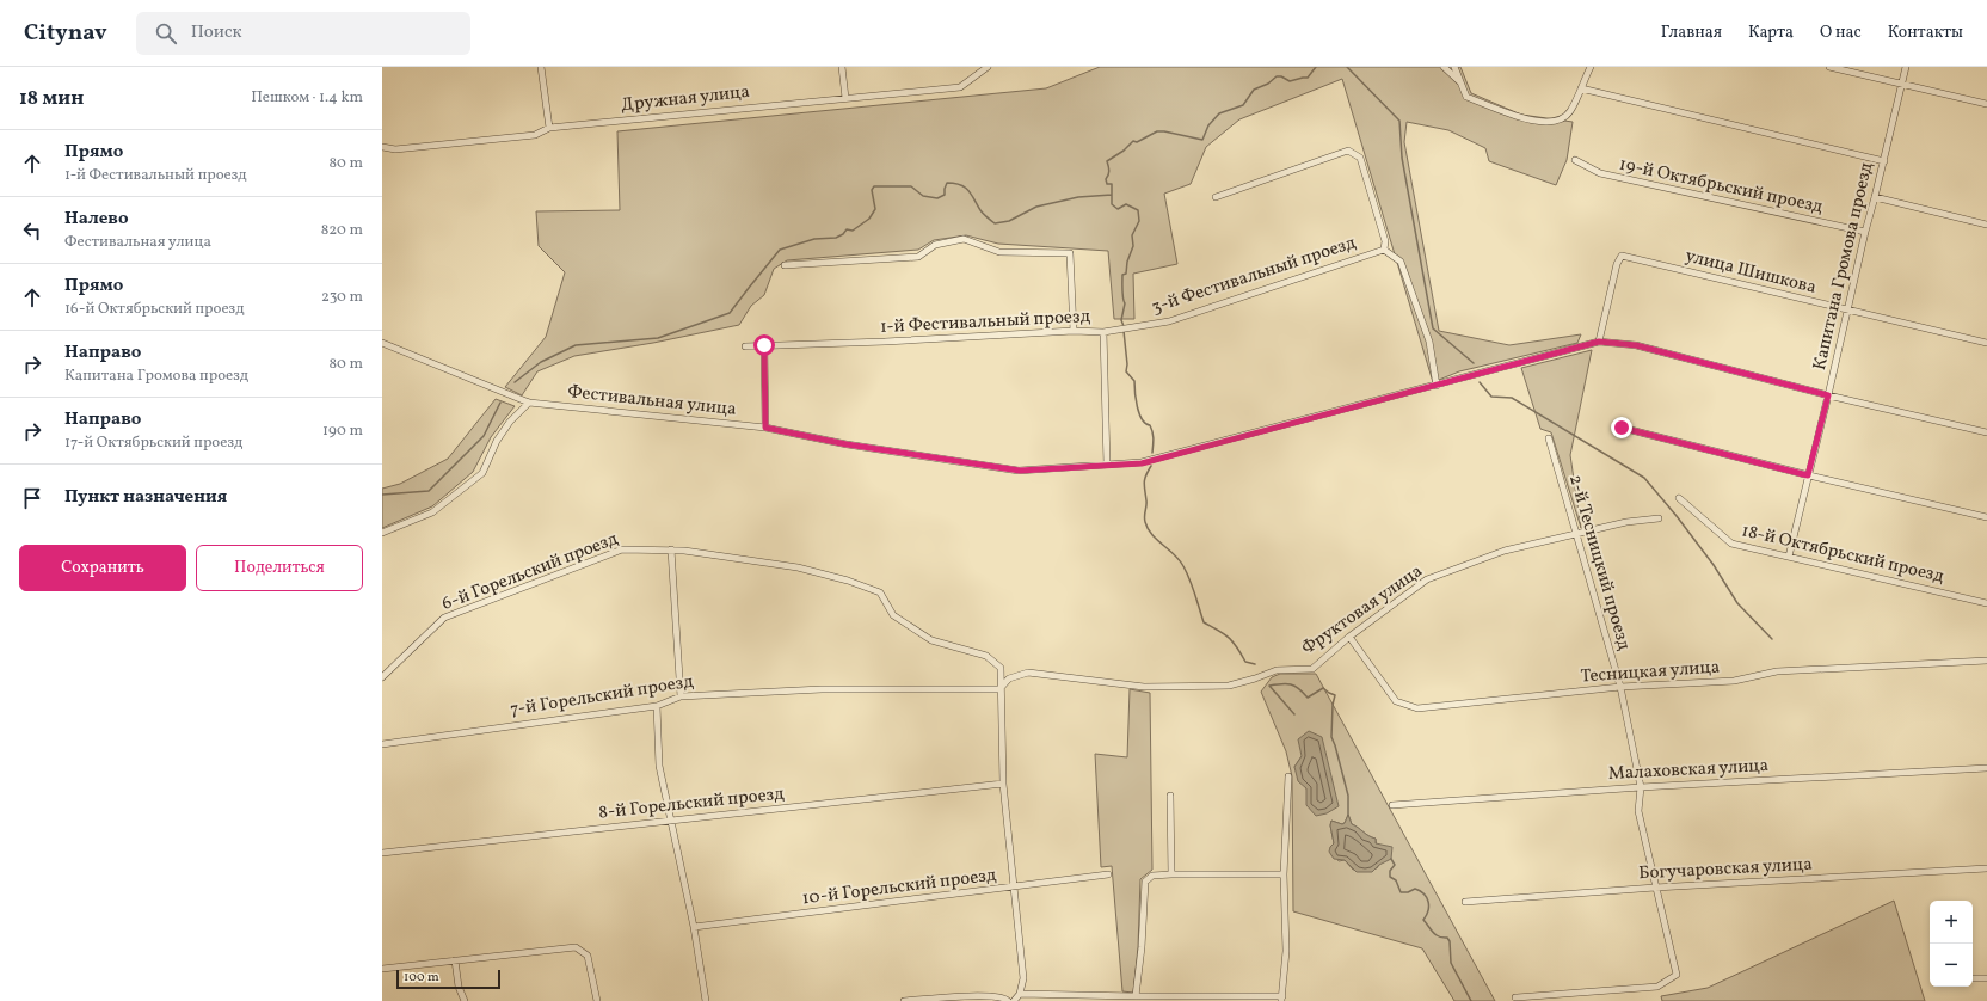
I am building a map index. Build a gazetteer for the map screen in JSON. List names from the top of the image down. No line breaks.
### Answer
{"streets":{"street":["Дружная улица","19-й Октябрьский проезд","Капитана Громова проезд","улица Шишкова","3-й Фестивальный проезд","1-й Фестивальный проезд","Фестивальная улица","18-й Октябрьский проезд","2-й Тесницкий проезд","6-й Горельский проезд","Фруктовая улица","Тесницкая улица","7-й Горельский проезд","Малаховская улица","8-й Горельский проезд","Богучаровская улица","10-й Горельский проезд"]},"crossings":[["19-й Октябрьский проезд","Капитана Громова проезд"],["Капитана Громова проезд","улица Шишкова"],["Капитана Громова проезд","18-й Октябрьский проезд"],["улица Шишкова","Фестивальная улица"],["3-й Фестивальный проезд","1-й Фестивальный проезд"],["1-й Фестивальный проезд","Фестивальная улица"],["2-й Тесницкий проезд","Фруктовая улица"],["2-й Тесницкий проезд","Тесницкая улица"],["2-й Тесницкий проезд","Малаховская улица"],["2-й Тесницкий проезд","Богучаровская улица"],["6-й Горельский проезд","Фруктовая улица"],["6-й Горельский проезд","7-й Горельский проезд"],["Фруктовая улица","Тесницкая улица"],["Фруктовая улица","7-й Горельский проезд"]],"scale_bar":"100 m","page":{"header":"Citynav","search":"Поиск","nav":["Главная","Карта","О нас","Контакты"],"heading":["18 мин","Пешком · 1.4 km"],"list":[["Прямо","1-й Фестивальный проезд","80 m"],["Налево","Фестивальная улица","820 m"],["Прямо","16-й Октябрьский проезд","230 m"],["Направо","Капитана Громова проезд","80 m"],["Направо","17-й Октябрьский проезд","190 m"],"Пункт назначения"],"buttons":["Сохранить","Поделиться"],"map_buttons":["+","−"],"scale":"100 m"}}
